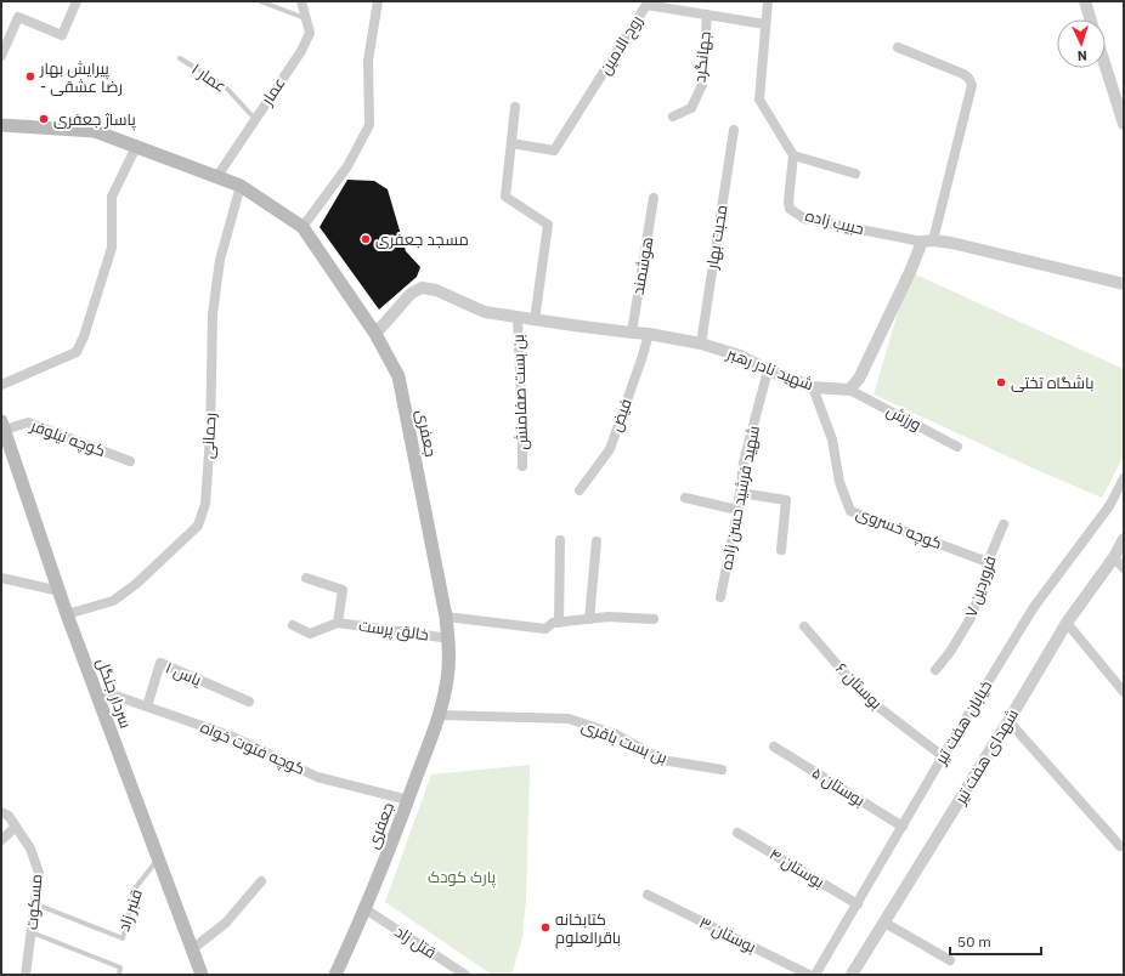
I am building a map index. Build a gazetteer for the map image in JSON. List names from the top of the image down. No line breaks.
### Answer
{"streets":{"main road":["جعفری","سردار جنگل"],"street":["روح الامین","جهانگرد","عمار","حبیب زاده","محبت بهار","هوشمند","شهید نادر رهبر","بن بست صفامنش","فیض","ورزش","رحمانی","کوچه نیلوفر","شهید فرشید حسن زاده","کوچه خسروی","فروردین ۷","خالق پرست","یاس ۱","بوستان ۶","خیابان هفت تیر","بن بست باقری","کوچه فتوت خواه","شهدای هفت تیر","بوستان ۵","بوستان ۴","مسکوت","بوستان ۳","قتل زاد"],"lane":["عمار ۱","قنبر زاد"]},"crossings":[["روح الامین","جهانگرد"],["عمار ۱","عمار"],["عمار","جعفری"],["محبت بهار","شهید نادر رهبر"],["هوشمند","شهید نادر رهبر"],["شهید نادر رهبر","بن بست صفامنش"],["شهید نادر رهبر","فیض"],["شهید نادر رهبر","ورزش"],["شهید نادر رهبر","جعفری"],["شهید نادر رهبر","شهید فرشید حسن زاده"],["شهید نادر رهبر","کوچه خسروی"],["جعفری","رحمانی"],["جعفری","خالق پرست"],["جعفری","بن بست باقری"],["جعفری","کوچه فتوت خواه"],["جعفری","قتل زاد"],["رحمانی","سردار جنگل"],["کوچه نیلوفر","سردار جنگل"],["کوچه خسروی","فروردین ۷"],["یاس ۱","کوچه فتوت خواه"],["بوستان ۶","خیابان هفت تیر"],["سردار جنگل","کوچه فتوت خواه"],["سردار جنگل","قنبر زاد"],["خیابان هفت تیر","بوستان ۵"],["خیابان هفت تیر","بوستان ۴"],["مسکوت","قنبر زاد"]],"parks":["پارک کودک"],"places":["پیرایش بهار - رضا عشقی","پاساژ جعفری","مسجد جعفری","باشگاه تختی","کتابخانه باقرالعلوم"],"scale_bar":"50 m","north":"bottom"}
